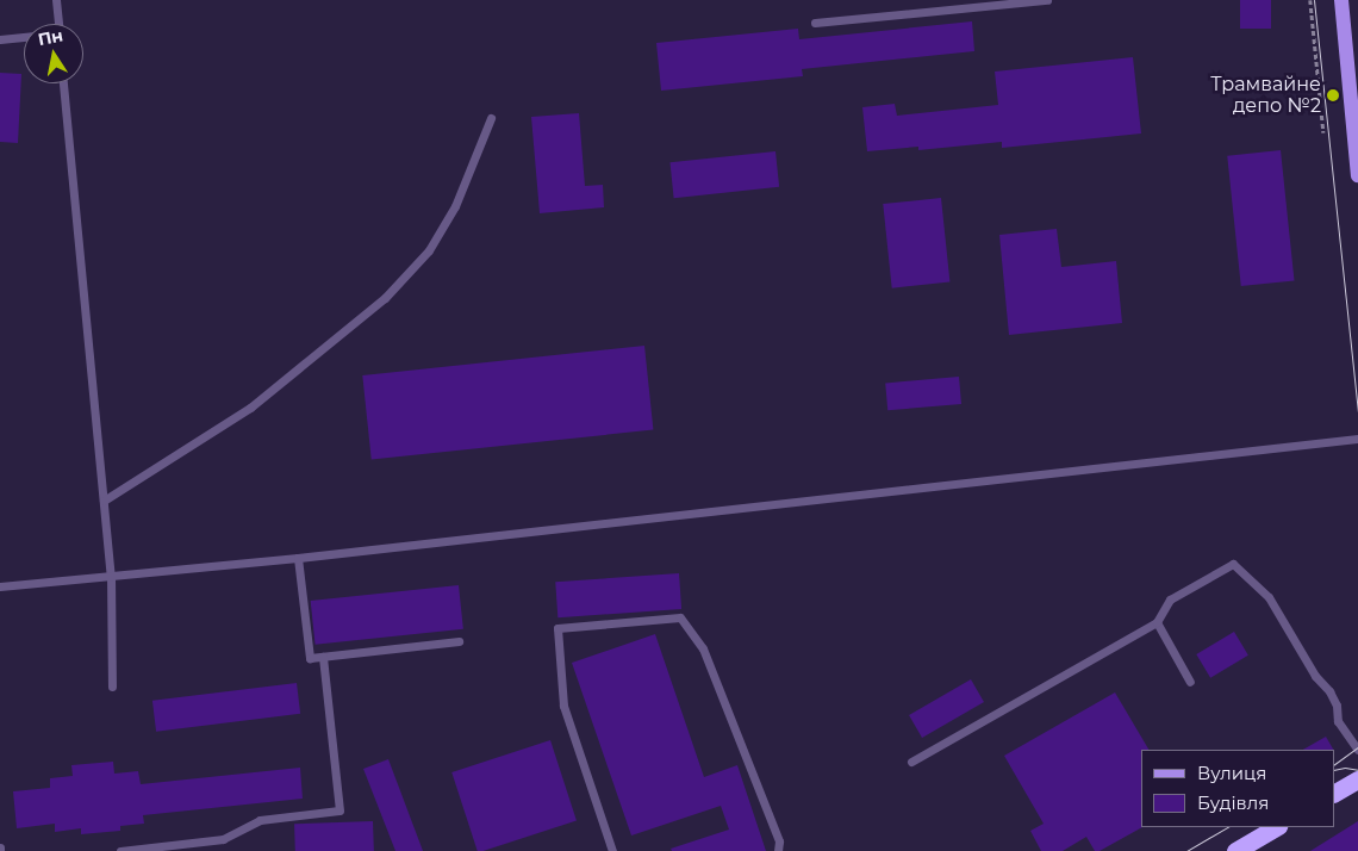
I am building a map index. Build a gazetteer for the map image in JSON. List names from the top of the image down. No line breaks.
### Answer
{"places":["Трамвайне депо №2"],"legend":["Вулиця","Будівля"],"north":"top"}
